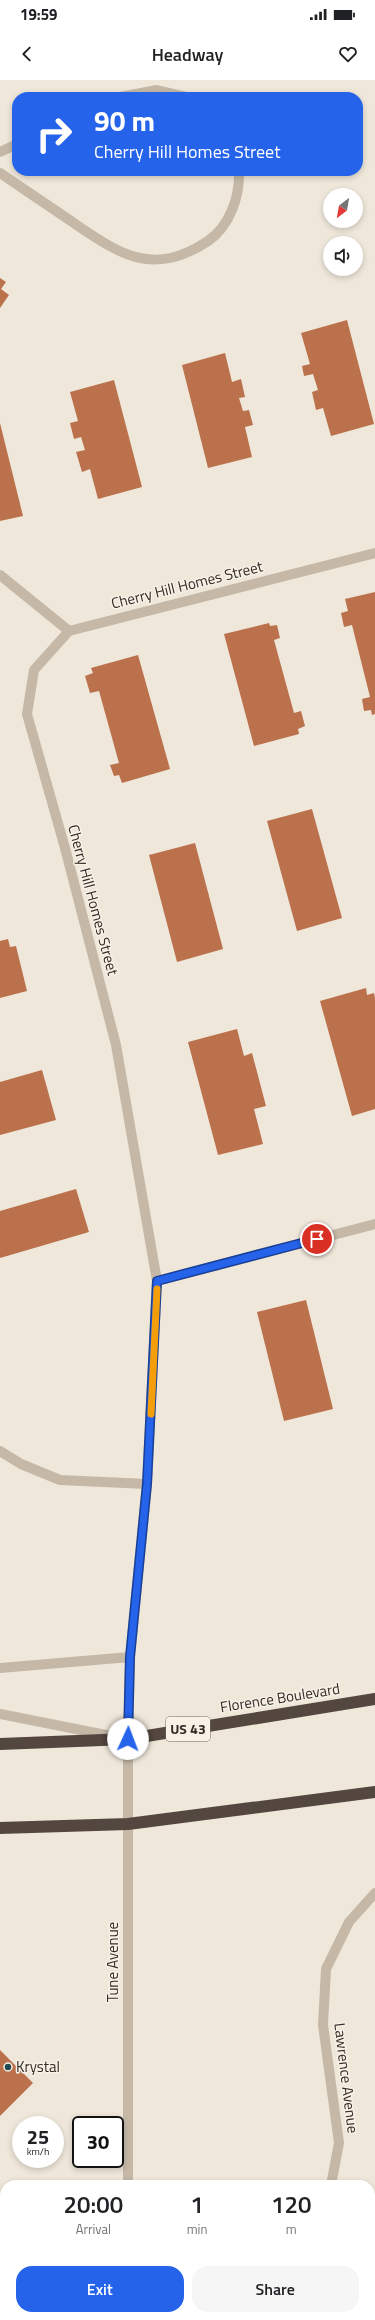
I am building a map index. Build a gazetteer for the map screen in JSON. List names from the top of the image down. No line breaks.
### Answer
{"streets":{"highway":["Florence Boulevard","US 43"],"street":["Cherry Hill Homes Street","Tune Avenue","Lawrence Avenue"]},"crossings":[["Cherry Hill Homes Street","Tune Avenue"],["Florence Boulevard","Tune Avenue"]],"places":["Krystal"],"north":"bottom left","page":{"status":"19:59","header":"Headway","turn":["90 m","Cherry Hill Homes Street"],"speed":"25 km/h","limit":"30","eta":["20:00","Arrival","1","min","120","m"],"buttons":["Exit","Share"]}}
